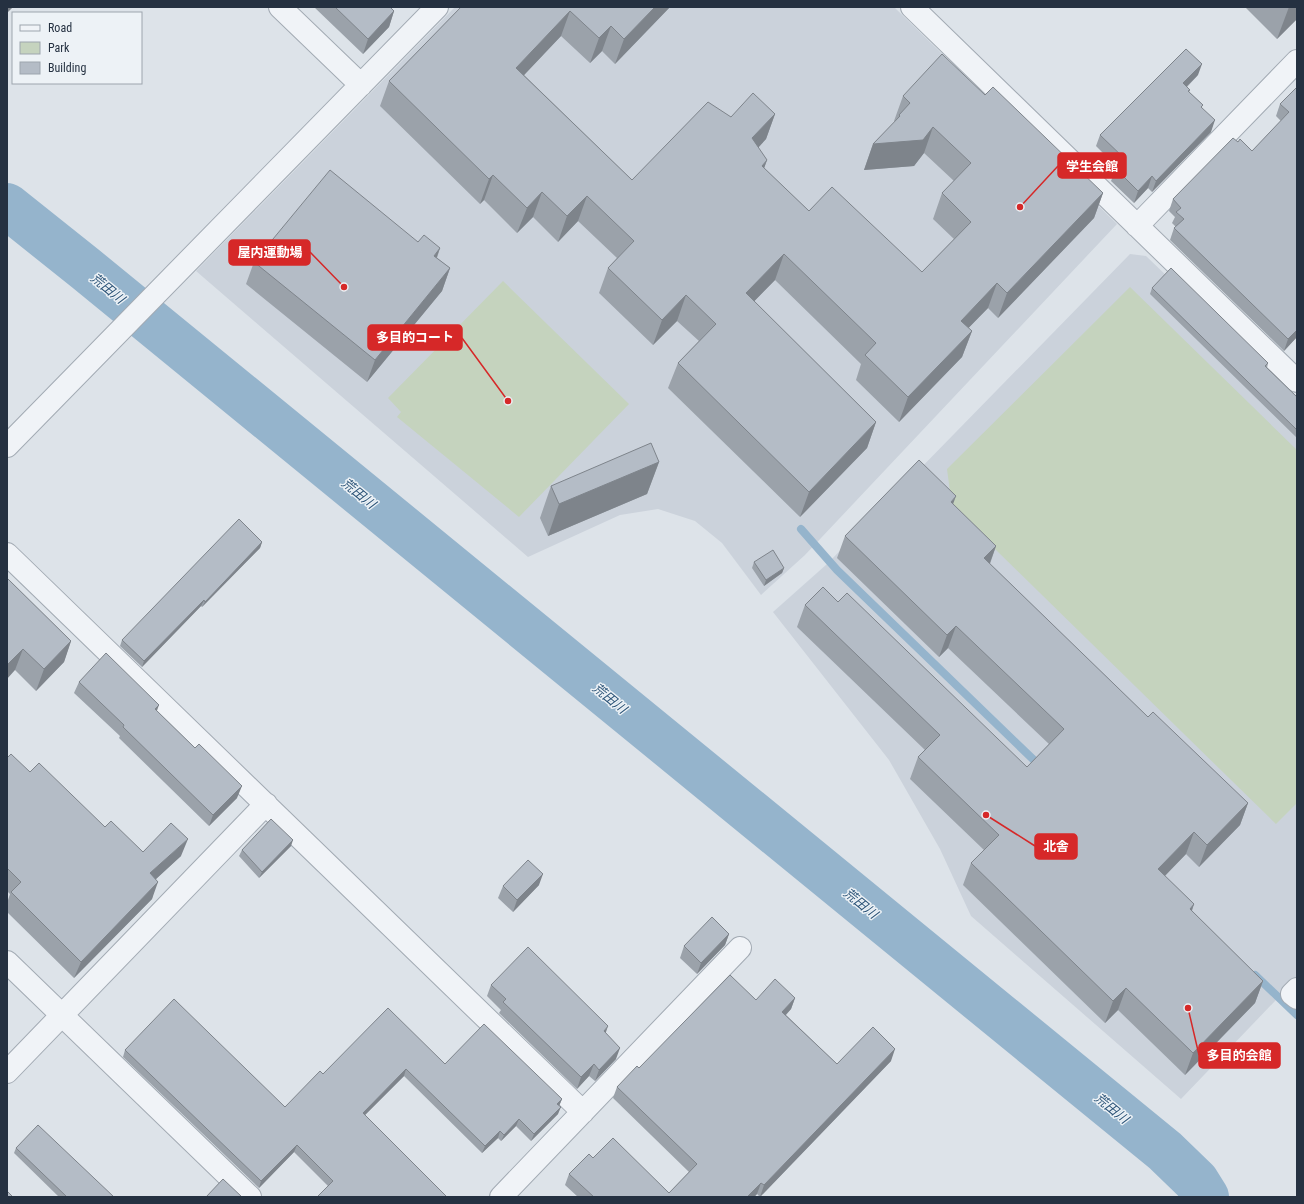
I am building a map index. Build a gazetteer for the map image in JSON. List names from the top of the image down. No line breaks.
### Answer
{"water":["荒田川"],"places":["学生会館","屋内運動場","多目的コート","北舎","多目的会館"],"legend":["Road","Park","Building"]}
